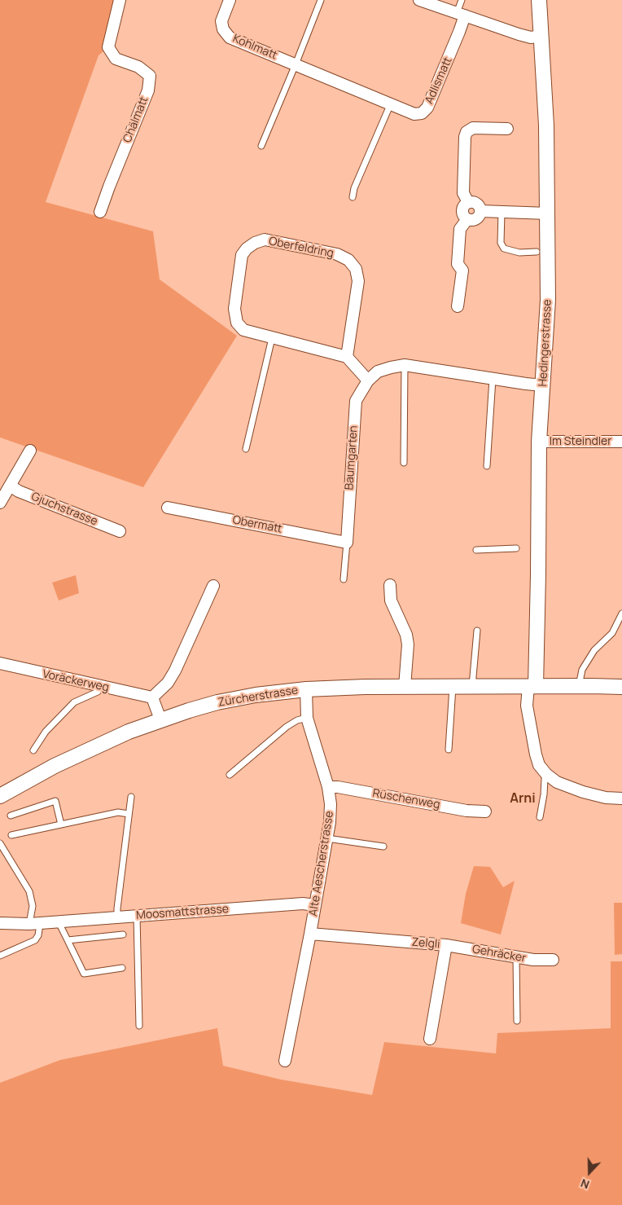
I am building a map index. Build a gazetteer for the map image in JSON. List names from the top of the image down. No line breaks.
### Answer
{"streets":{"street":["Kohlmatt","Adlismatt","Chälmatt","Oberfeldring","Hedingerstrasse","Im Steindler","Baumgarten","Gjuchstrasse","Obermatt","Voräckerweg","Zürcherstrasse","Rüschenweg","Alte Aescherstrasse","Moosmattstrasse","Zelgli","Gehräcker"]},"crossings":[["Kohlmatt","Adlismatt"],["Hedingerstrasse","Im Steindler"],["Hedingerstrasse","Baumgarten"],["Hedingerstrasse","Zürcherstrasse"],["Baumgarten","Obermatt"],["Zürcherstrasse","Alte Aescherstrasse"],["Rüschenweg","Alte Aescherstrasse"],["Alte Aescherstrasse","Moosmattstrasse"],["Alte Aescherstrasse","Zelgli"],["Zelgli","Gehräcker"]],"districts":["Arni"],"north":"bottom"}
